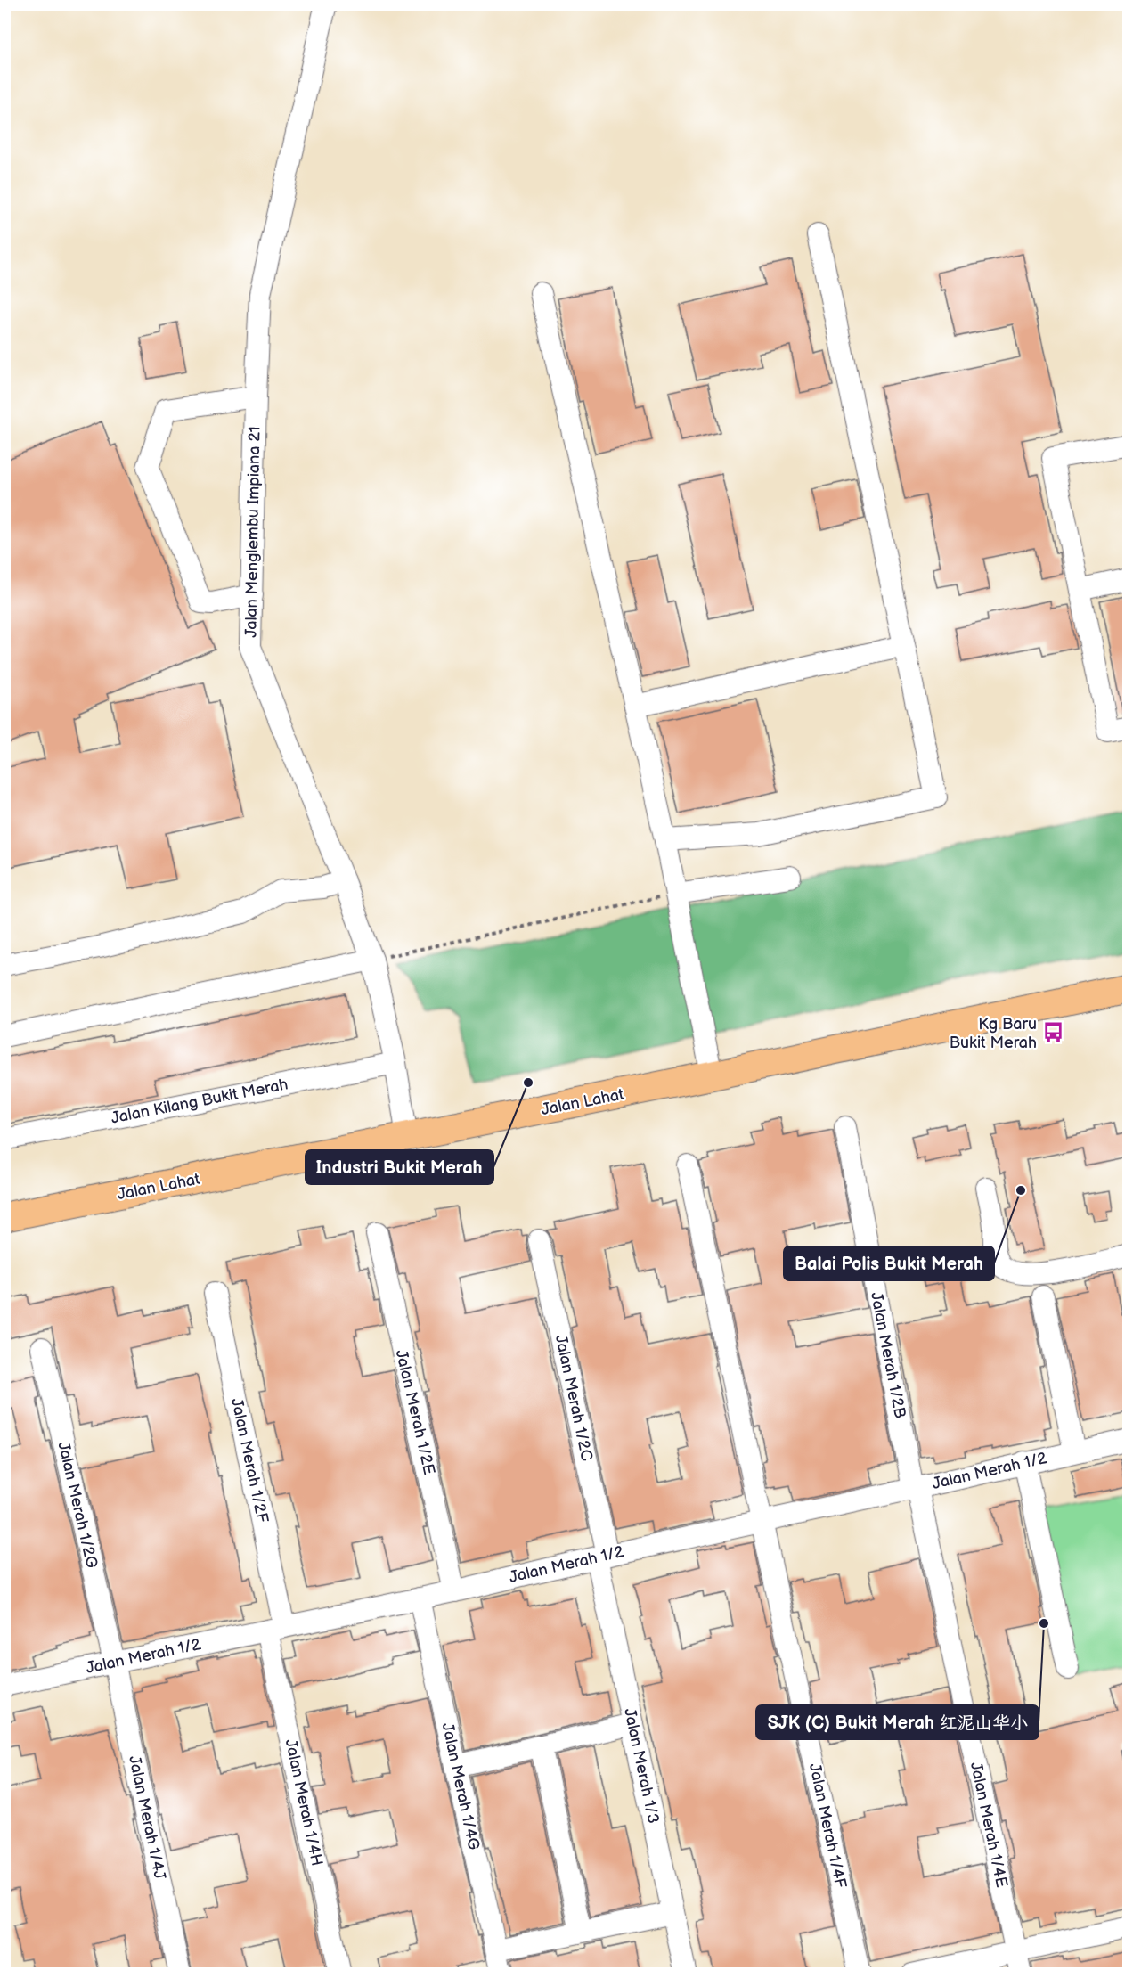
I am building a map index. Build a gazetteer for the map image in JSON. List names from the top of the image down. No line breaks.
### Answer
{"streets":{"main road":["Jalan Lahat"],"street":["Jalan Menglembu Impiana 21","Jalan Kilang Bukit Merah","Jalan Merah 1/2B","Jalan Merah 1/2C","Jalan Merah 1/2E","Jalan Merah 1/2F","Jalan Merah 1/2","Jalan Merah 1/2G","Jalan Merah 1/3","Jalan Merah 1/4G","Jalan Merah 1/4H","Jalan Merah 1/4J","Jalan Merah 1/4E","Jalan Merah 1/4F"]},"crossings":[["Jalan Menglembu Impiana 21","Jalan Kilang Bukit Merah"],["Jalan Menglembu Impiana 21","Jalan Lahat"],["Jalan Merah 1/2B","Jalan Merah 1/2"],["Jalan Merah 1/2B","Jalan Merah 1/4E"],["Jalan Merah 1/2C","Jalan Merah 1/2"],["Jalan Merah 1/2C","Jalan Merah 1/3"],["Jalan Merah 1/2E","Jalan Merah 1/2"],["Jalan Merah 1/2F","Jalan Merah 1/2"],["Jalan Merah 1/2F","Jalan Merah 1/4H"],["Jalan Merah 1/2","Jalan Merah 1/2G"],["Jalan Merah 1/2","Jalan Merah 1/3"],["Jalan Merah 1/2","Jalan Merah 1/4G"],["Jalan Merah 1/2","Jalan Merah 1/4H"],["Jalan Merah 1/2","Jalan Merah 1/4J"],["Jalan Merah 1/2","Jalan Merah 1/4E"],["Jalan Merah 1/2","Jalan Merah 1/4F"],["Jalan Merah 1/2G","Jalan Merah 1/4J"]],"places":{"bus stop":["Kg Baru Bukit Merah"],"other":["Industri Bukit Merah","Balai Polis Bukit Merah","SJK (C) Bukit Merah 红泥山华小"]}}
